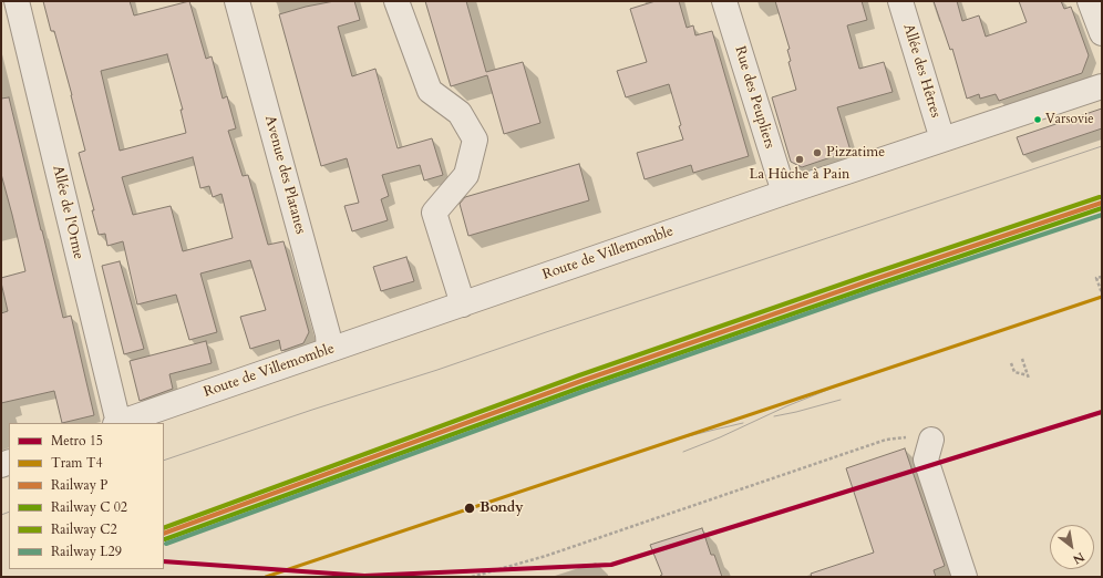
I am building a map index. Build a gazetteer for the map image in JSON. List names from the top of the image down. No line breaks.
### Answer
{"streets":{"street":["Allée des Hêtres","Rue des Peupliers","Avenue des Platanes","Allée de l'Orme","Route de Villemomble"]},"crossings":[["Allée des Hêtres","Route de Villemomble"],["Rue des Peupliers","Route de Villemomble"],["Avenue des Platanes","Route de Villemomble"]],"places":["Varsovie","Pizzatime","La Hûche à Pain","Bondy"],"lines":["rail line C2","rail line P","rail line L29","tram line T4","metro line 15"],"legend":["Metro 15","Tram T4","Railway P","Railway C 02","Railway C2","Railway L29"],"north":"bottom right"}
